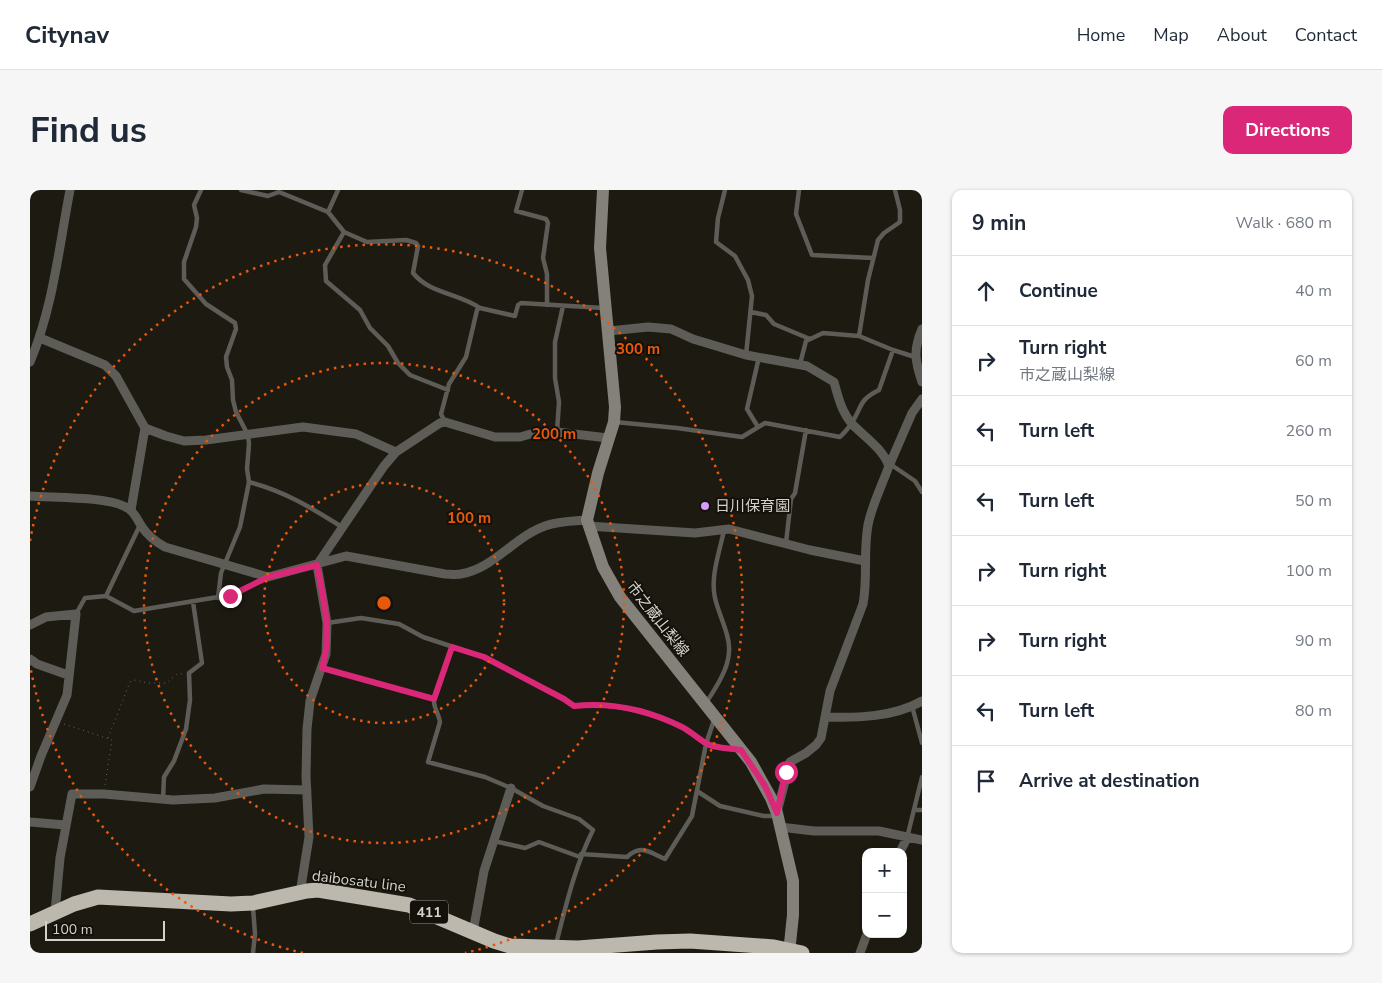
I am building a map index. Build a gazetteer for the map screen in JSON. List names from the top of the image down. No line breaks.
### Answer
{"streets":{"highway":["daibosatu line","411"],"main road":["市之蔵山梨線"]},"crossings":[["市之蔵山梨線","daibosatu line"]],"places":["日川保育園"],"scale_bar":"100 m","page":{"header":"Citynav","nav":["Home","Map","About","Contact"],"buttons":"Directions","title":"Find us","heading":["9 min","Walk · 680 m"],"list":[["Continue","40 m"],["Turn right","市之蔵山梨線","60 m"],["Turn left","260 m"],["Turn left","50 m"],["Turn right","100 m"],["Turn right","90 m"],["Turn left","80 m"],"Arrive at destination"],"map_buttons":["+","−"],"scale":"100 m"},"rings":["300 m","200 m","100 m"]}
